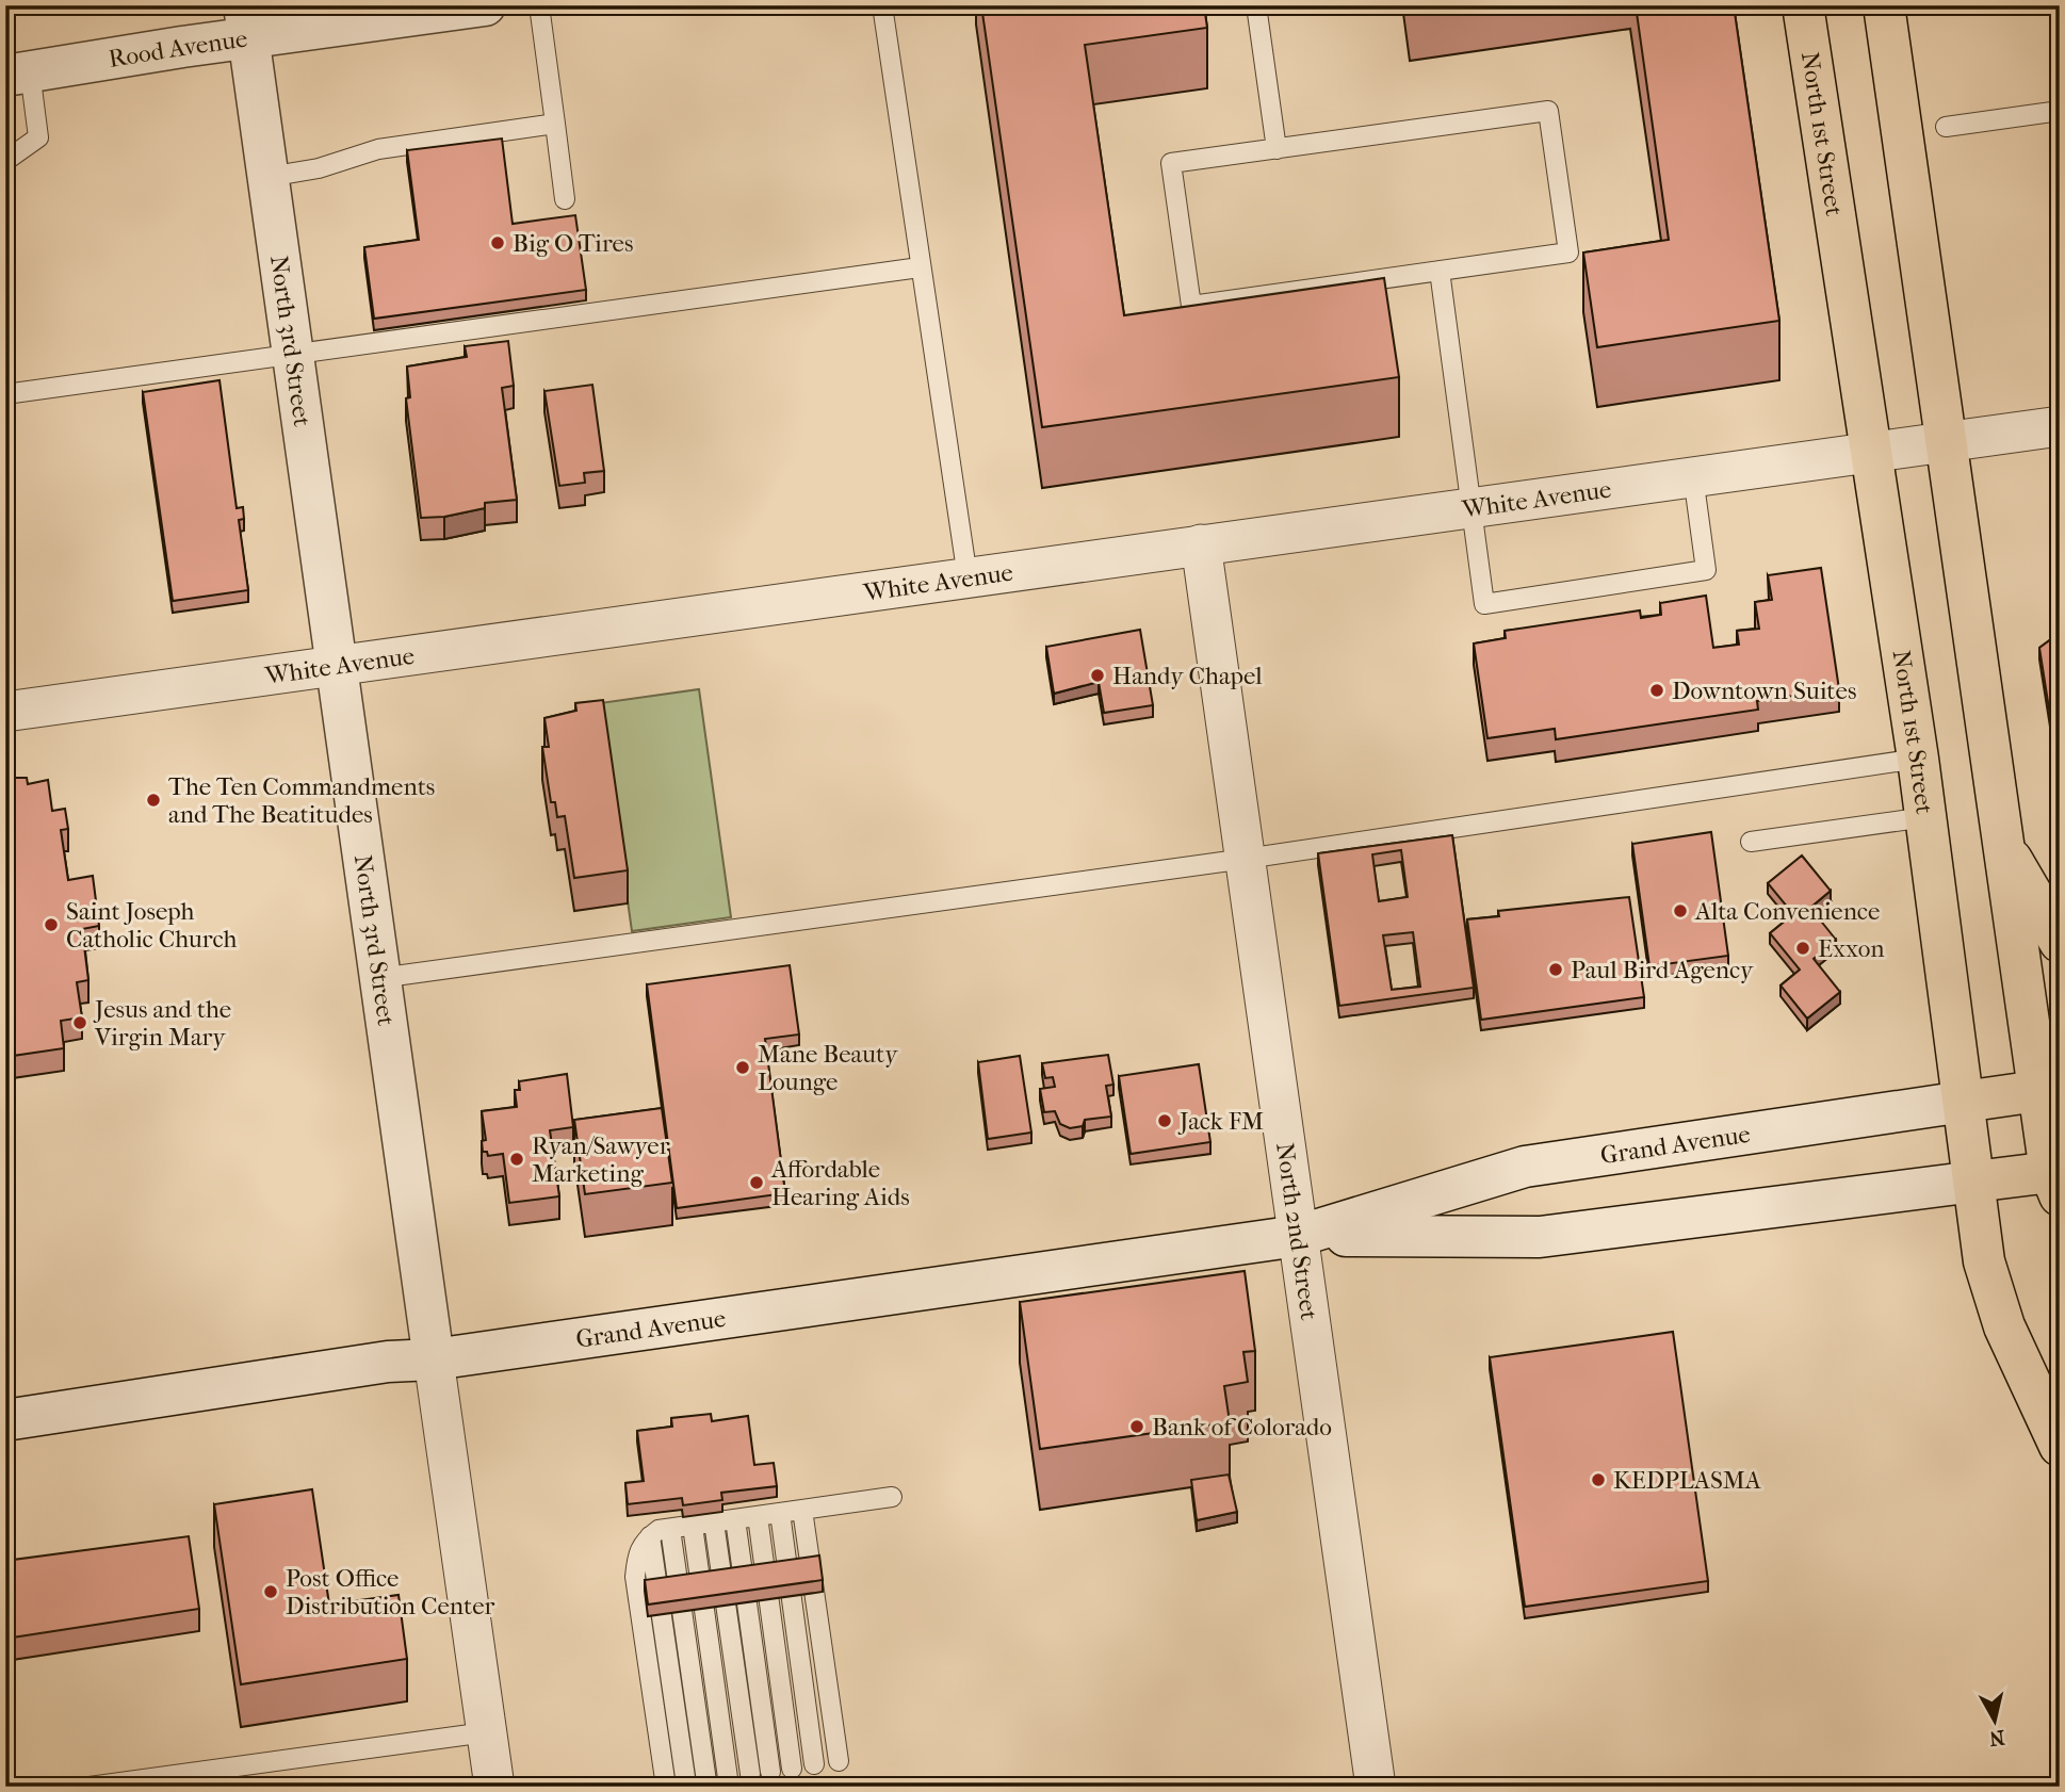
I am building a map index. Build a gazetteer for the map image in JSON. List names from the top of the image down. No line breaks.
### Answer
{"streets":{"main road":["Rood Avenue","North 1st Street","North 3rd Street","Grand Avenue"],"street":["White Avenue","North 2nd Street"]},"crossings":[["Rood Avenue","North 3rd Street"],["North 1st Street","White Avenue"],["North 1st Street","Grand Avenue"],["North 3rd Street","White Avenue"],["North 3rd Street","Grand Avenue"],["White Avenue","North 2nd Street"],["Grand Avenue","North 2nd Street"]],"places":["Big O Tires","Handy Chapel","Downtown Suites","The Ten Commandments and The Beatitudes","Alta Convenience","Saint Joseph Catholic Church","Exxon","Paul Bird Agency","Jesus and the Virgin Mary","Mane Beauty Lounge","Jack FM","Ryan/Sawyer Marketing","Affordable Hearing Aids","Bank of Colorado","KEDPLASMA","Post Office Distribution Center"],"north":"bottom"}
